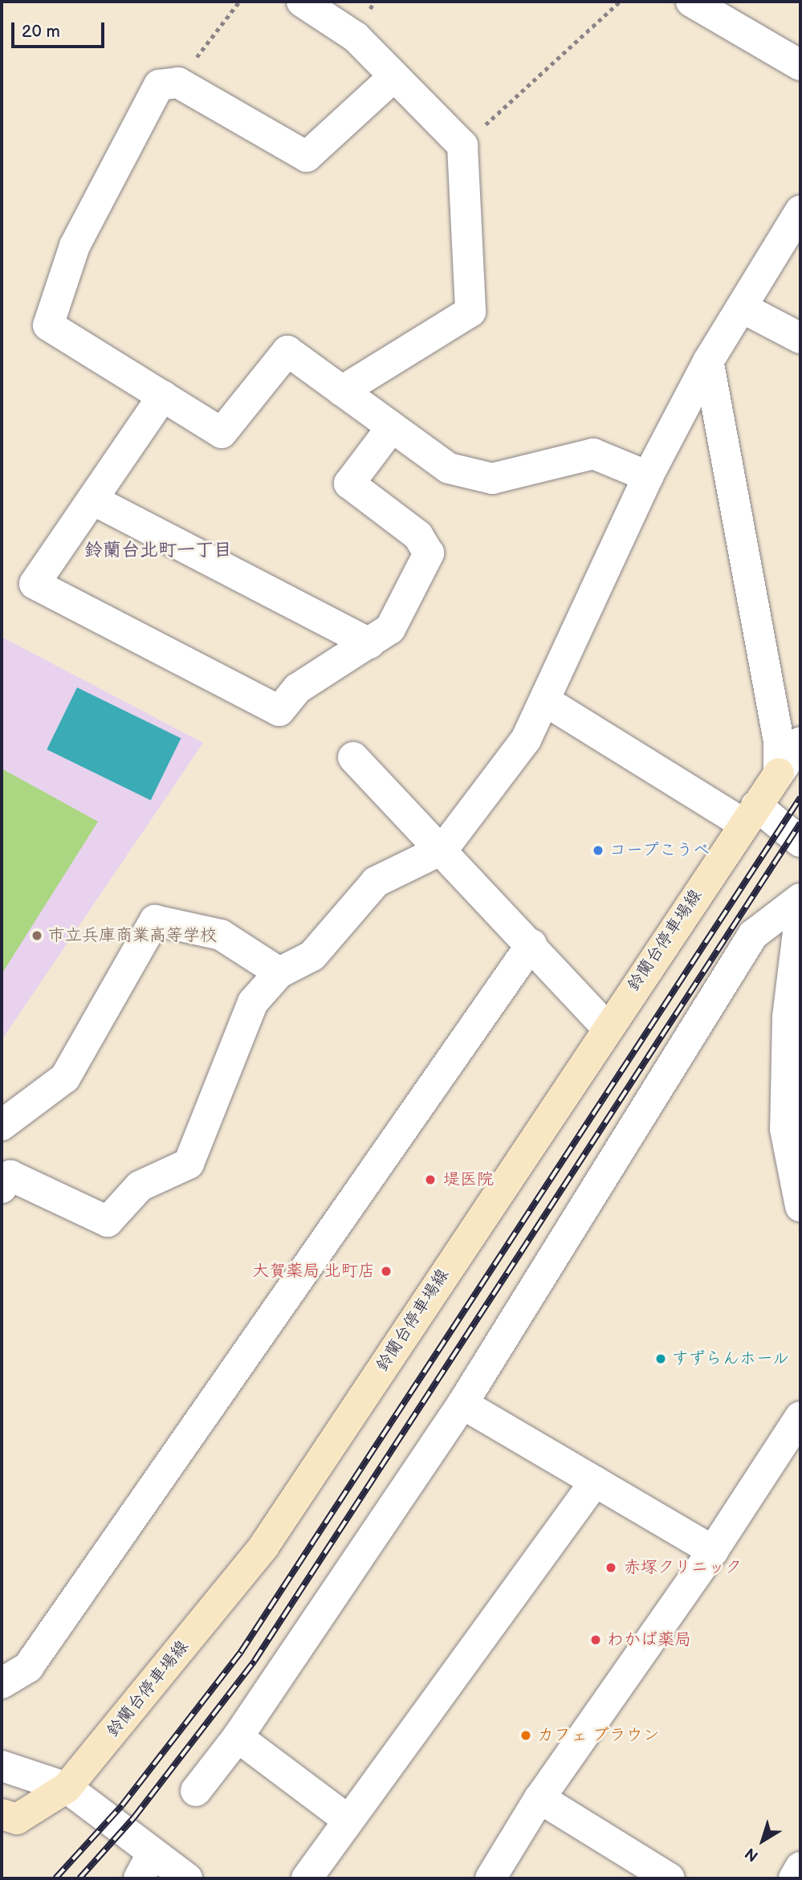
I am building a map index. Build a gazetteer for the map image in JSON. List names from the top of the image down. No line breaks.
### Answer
{"streets":{"main road":["鈴蘭台停車場線"]},"districts":["鈴蘭台北町一丁目"],"places":["コープこうべ","市立兵庫商業高等学校","堤医院","大賀薬局 北町店","すずらんホール","赤塚クリニック","わかば薬局","カフェ ブラウン"],"scale_bar":"20 m","north":"bottom left"}
